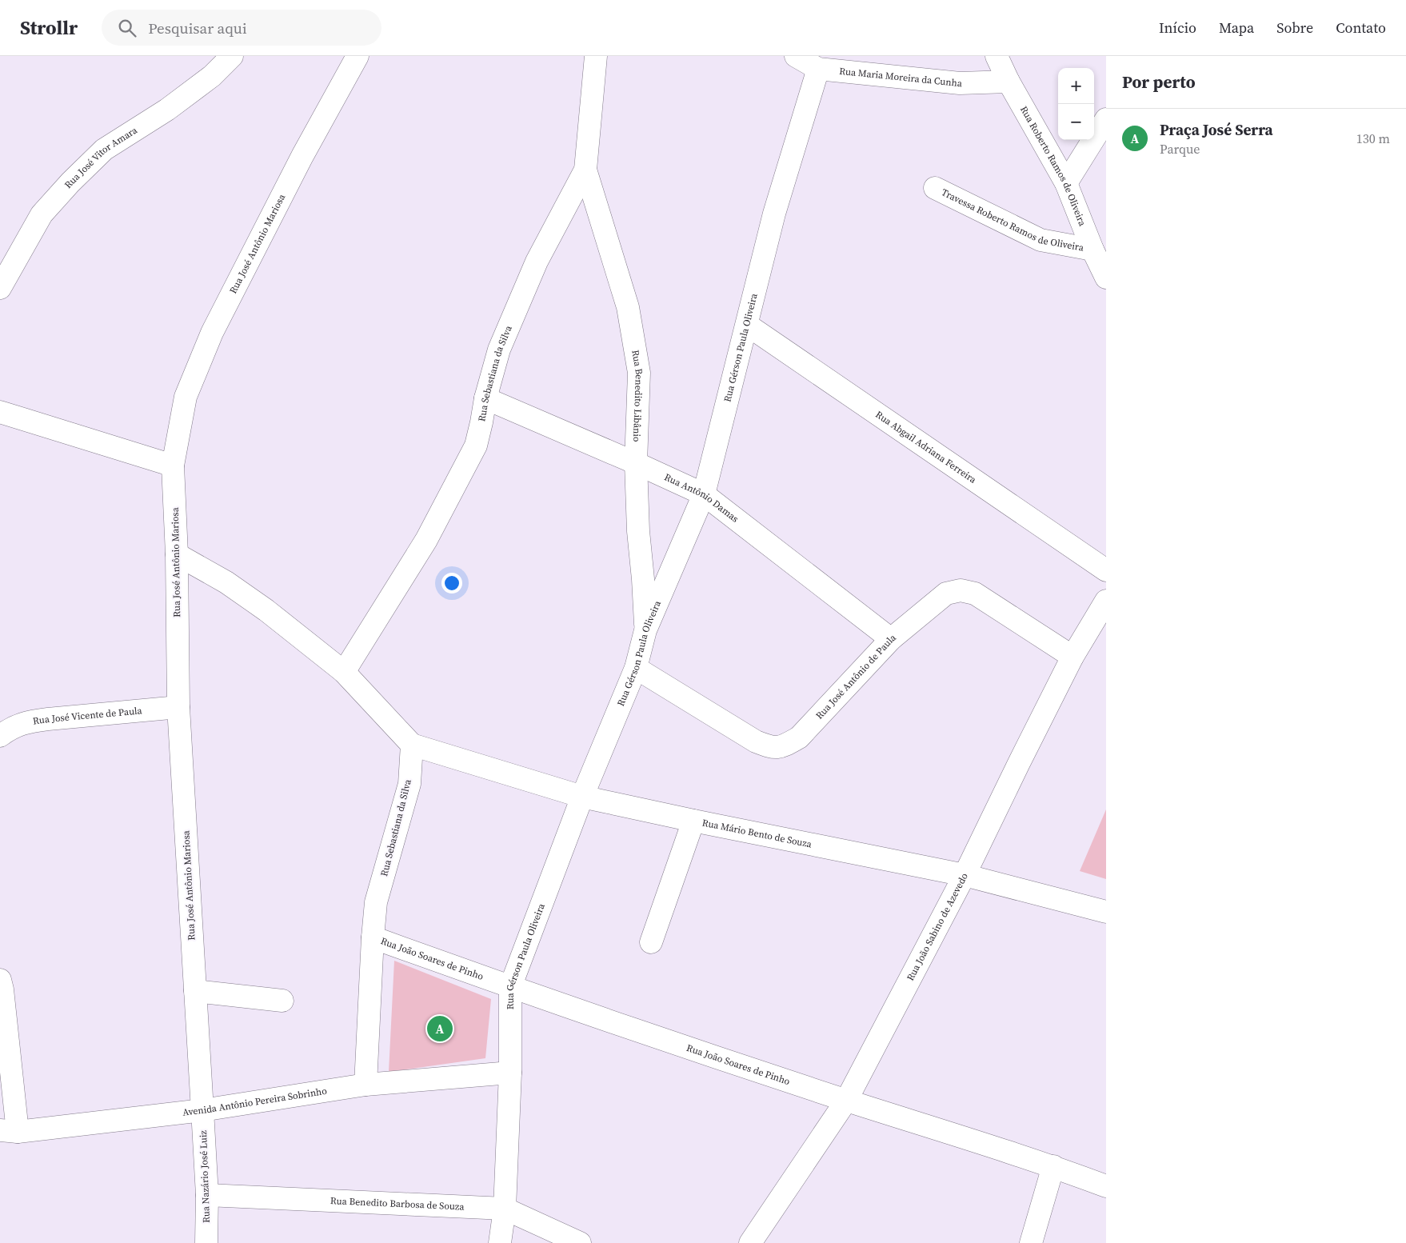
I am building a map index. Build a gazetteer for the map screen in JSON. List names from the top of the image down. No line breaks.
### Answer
{"streets":{"street":["Rua Maria Moreira da Cunha","Rua José Vitor Amara","Rua Roberto Ramos de Oliveira","Travessa Roberto Ramos de Oliveira","Rua José Antônio Mariosa","Rua Gérson Paula Oliveira","Rua Sebastiana da Silva","Rua Benedito Libânio","Rua Abgail Adriana Ferreira","Rua Antônio Damas","Rua José Antônio de Paula","Rua José Vicente de Paula","Rua Mário Bento de Souza","Rua João Sabino de Azevedo","Rua João Soares de Pinho","Avenida Antônio Pereira Sobrinho","Rua Nazário José Luiz","Rua Benedito Barbosa de Souza"]},"crossings":[["Rua Maria Moreira da Cunha","Rua Roberto Ramos de Oliveira"],["Rua Maria Moreira da Cunha","Rua Gérson Paula Oliveira"],["Rua Roberto Ramos de Oliveira","Travessa Roberto Ramos de Oliveira"],["Rua José Antônio Mariosa","Rua José Vicente de Paula"],["Rua José Antônio Mariosa","Avenida Antônio Pereira Sobrinho"],["Rua José Antônio Mariosa","Rua Nazário José Luiz"],["Rua Gérson Paula Oliveira","Rua Benedito Libânio"],["Rua Gérson Paula Oliveira","Rua Abgail Adriana Ferreira"],["Rua Gérson Paula Oliveira","Rua Antônio Damas"],["Rua Gérson Paula Oliveira","Rua José Antônio de Paula"],["Rua Gérson Paula Oliveira","Rua Mário Bento de Souza"],["Rua Gérson Paula Oliveira","Rua João Soares de Pinho"],["Rua Gérson Paula Oliveira","Avenida Antônio Pereira Sobrinho"],["Rua Gérson Paula Oliveira","Rua Benedito Barbosa de Souza"],["Rua Sebastiana da Silva","Rua Benedito Libânio"],["Rua Sebastiana da Silva","Rua Antônio Damas"],["Rua Sebastiana da Silva","Rua Mário Bento de Souza"],["Rua Sebastiana da Silva","Rua João Soares de Pinho"],["Rua Sebastiana da Silva","Avenida Antônio Pereira Sobrinho"],["Rua Benedito Libânio","Rua Antônio Damas"],["Rua Antônio Damas","Rua José Antônio de Paula"],["Rua José Antônio de Paula","Rua João Sabino de Azevedo"],["Rua Mário Bento de Souza","Rua João Sabino de Azevedo"],["Rua João Sabino de Azevedo","Rua João Soares de Pinho"],["Avenida Antônio Pereira Sobrinho","Rua Nazário José Luiz"],["Rua Nazário José Luiz","Rua Benedito Barbosa de Souza"]],"page":{"header":"Strollr","search":"Pesquisar aqui","nav":["Início","Mapa","Sobre","Contato"],"heading":"Por perto","map_buttons":["+","−"],"list":[{"mark":"A","name":"Praça José Serra","note":"Parque","value":"130 m"}],"pins":"A"}}
